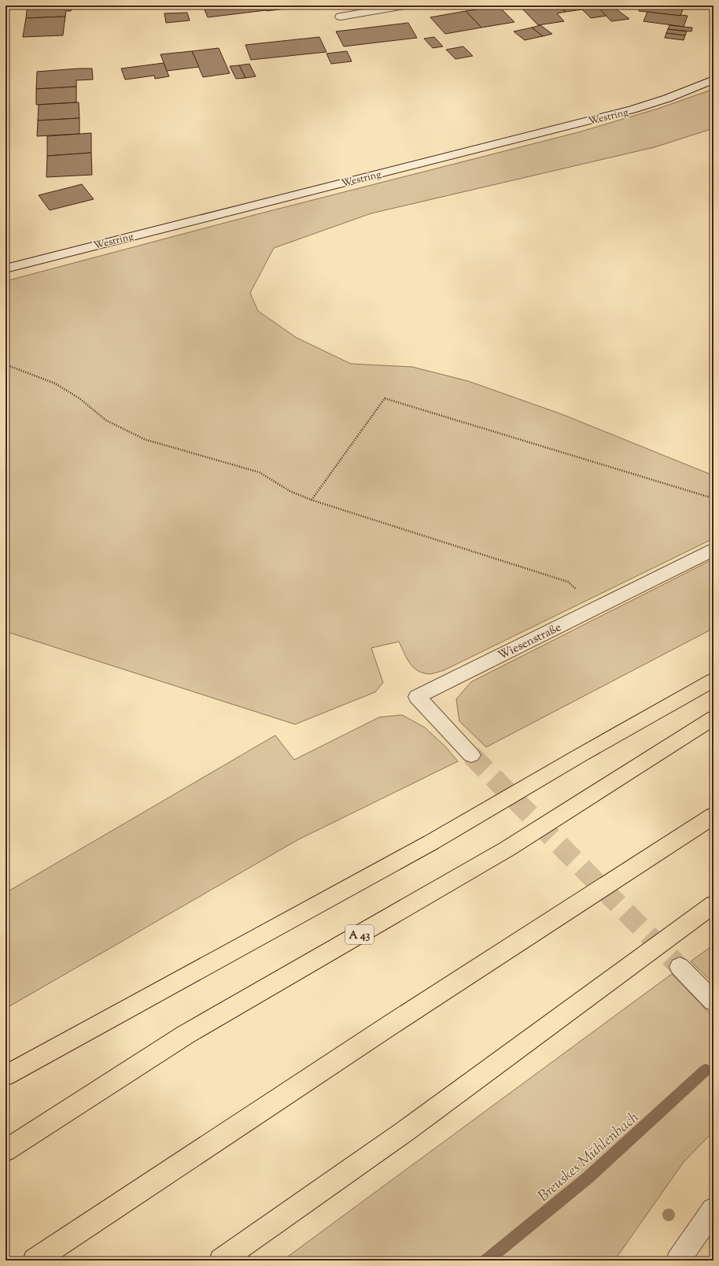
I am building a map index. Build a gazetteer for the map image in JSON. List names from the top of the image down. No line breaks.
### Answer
{"streets":{"highway":["A 43"],"main road":["Westring","Wiesenstraße"]},"water":["Breuskes Mühlenbach"]}
